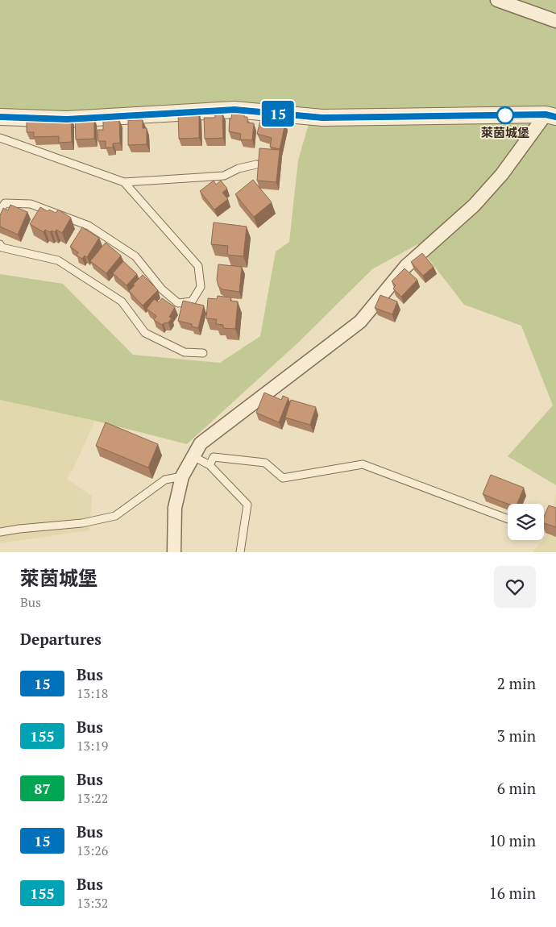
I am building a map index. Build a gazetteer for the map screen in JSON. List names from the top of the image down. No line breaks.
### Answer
{"places":["萊茵城堡"],"lines":["bus line 15"],"page":{"on_map":"15","heading":[["萊茵城堡","Bus"],"Departures"],"list":[{"mark":"15","name":"Bus","note":"13:18","value":"2 min"},{"mark":"155","name":"Bus","note":"13:19","value":"3 min"},{"mark":"87","name":"Bus","note":"13:22","value":"6 min"},{"mark":"15","name":"Bus","note":"13:26","value":"10 min"},{"mark":"155","name":"Bus","note":"13:32","value":"16 min"}]}}
